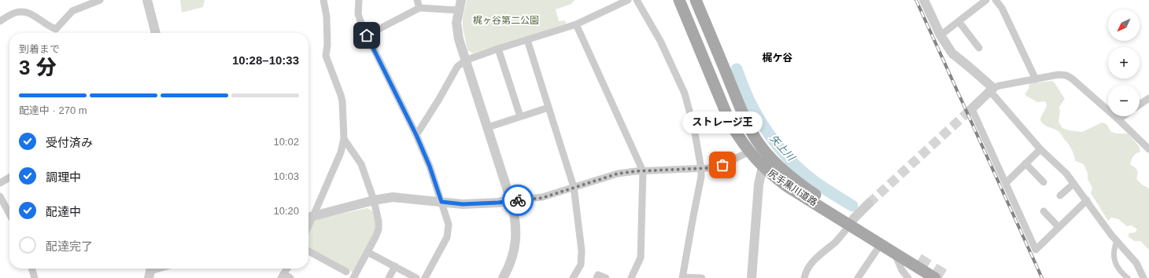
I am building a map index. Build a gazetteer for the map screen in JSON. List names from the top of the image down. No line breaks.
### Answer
{"streets":{"main road":["尻手黒川道路"]},"districts":["梶ケ谷"],"water":["矢上川"],"parks":["梶ヶ谷第二公園"],"places":["ストレージ王"],"north":"bottom left","page":{"map_buttons":["+","−"],"heading":["3 分","到着まで","10:28–10:33"],"bar":"配達中 · 270 m","bubble":"ストレージ王","list":[["受付済み","10:02"],["調理中","10:03"],["配達中","10:20"],"配達完了"]}}
